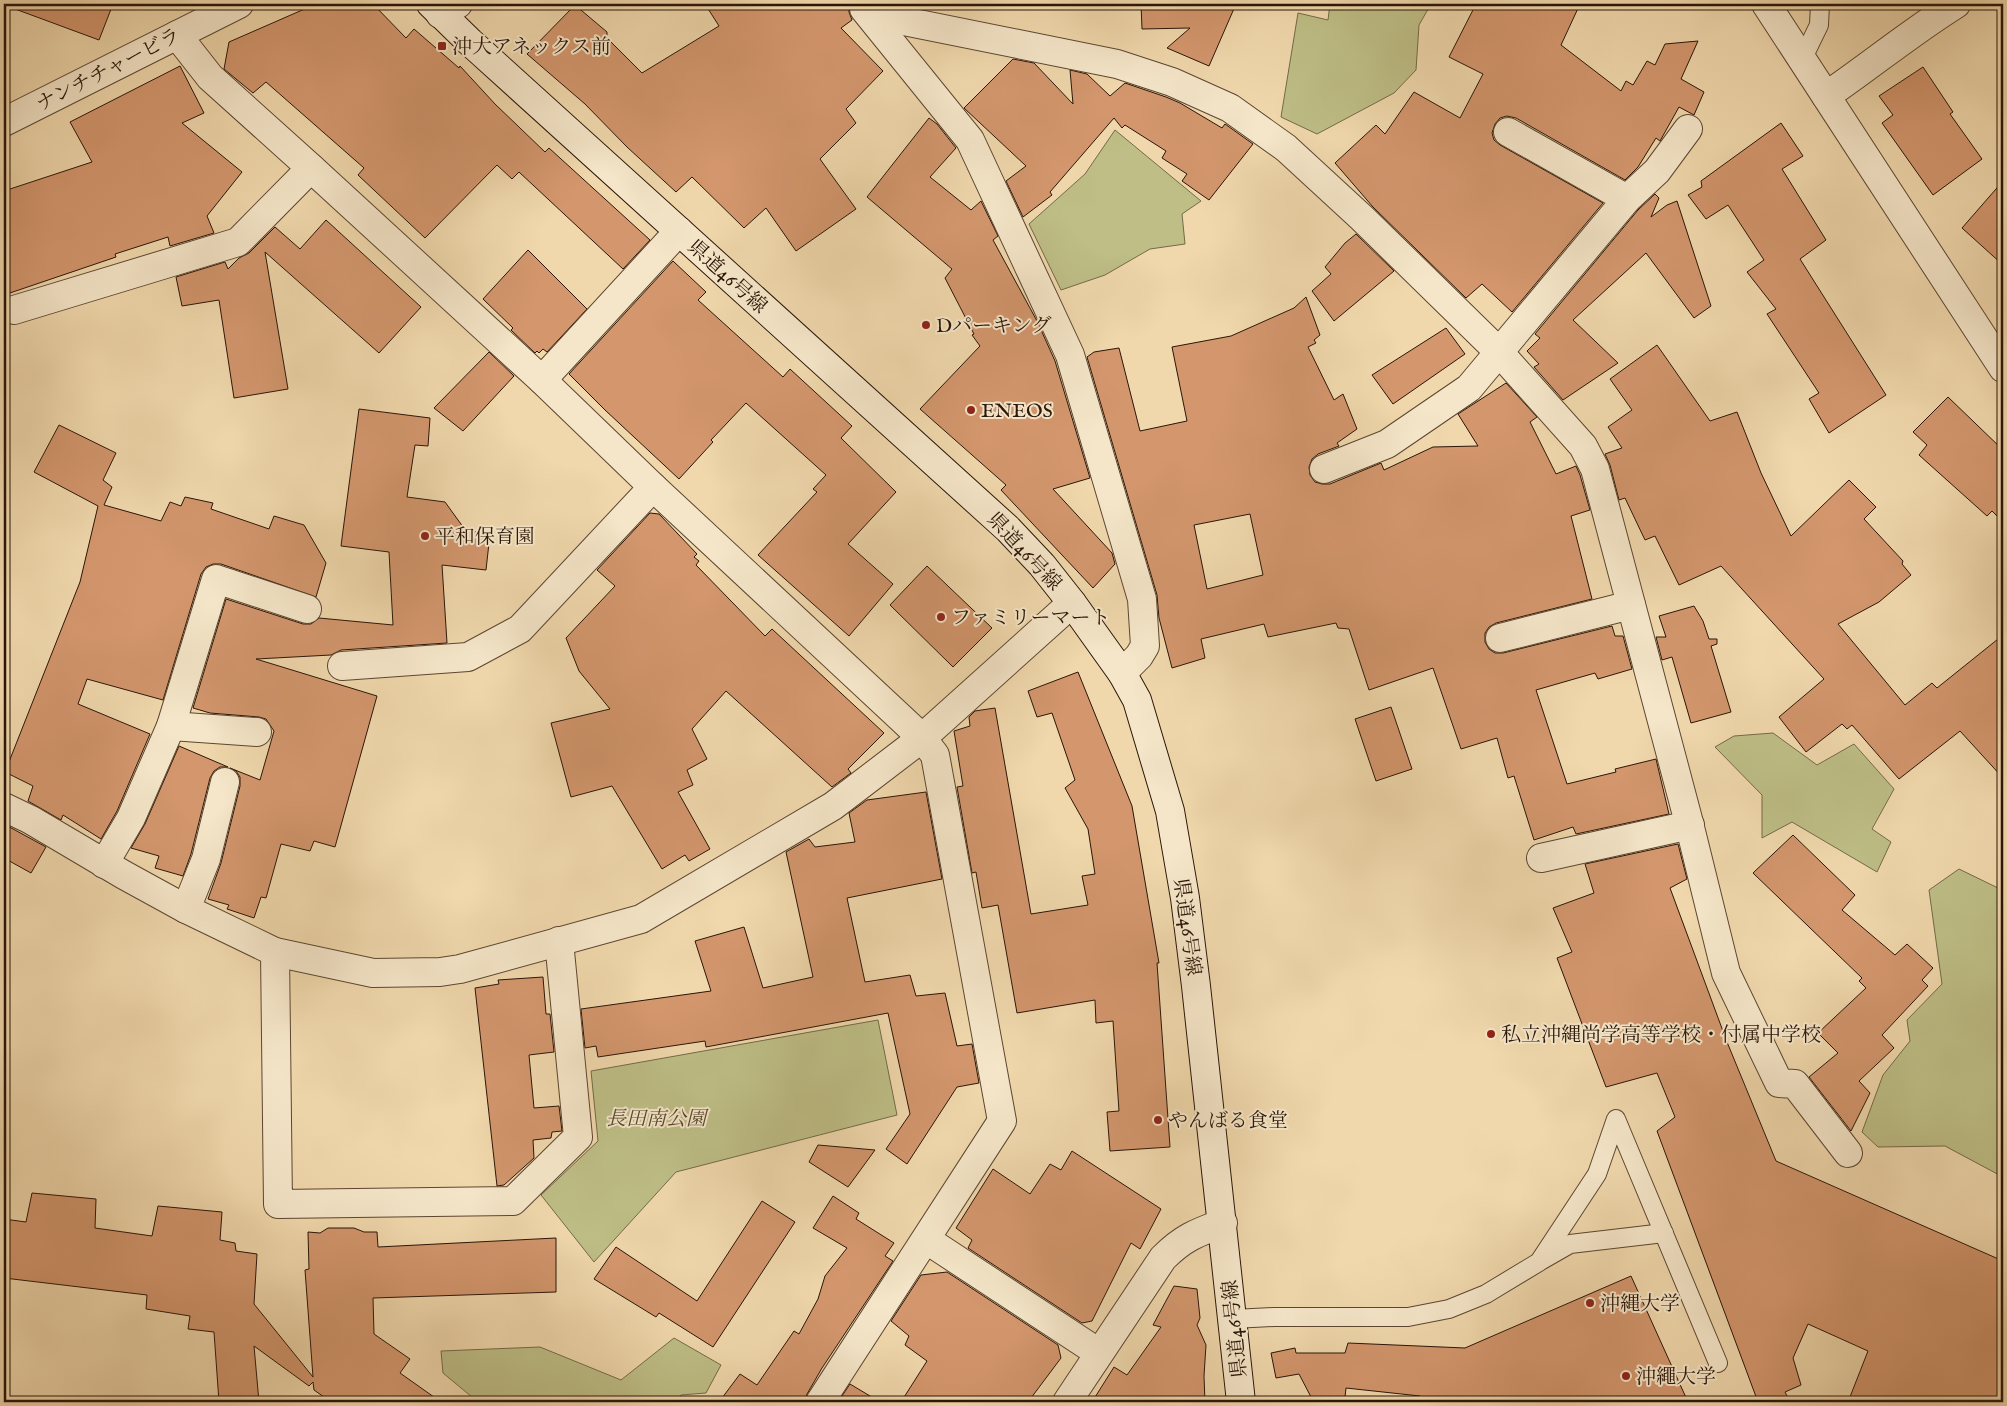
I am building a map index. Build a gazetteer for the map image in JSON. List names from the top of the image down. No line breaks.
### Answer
{"streets":{"street":["ナンチチャービラ","県道46号線"]},"parks":["長田南公園"],"places":{"transit":["沖大アネックス前"],"other":["Dパーキング","ENEOS","平和保育園","ファミリーマート","私立沖縄尚学高等学校・付属中学校","やんばる食堂","沖縄大学","沖繩大学"]}}
